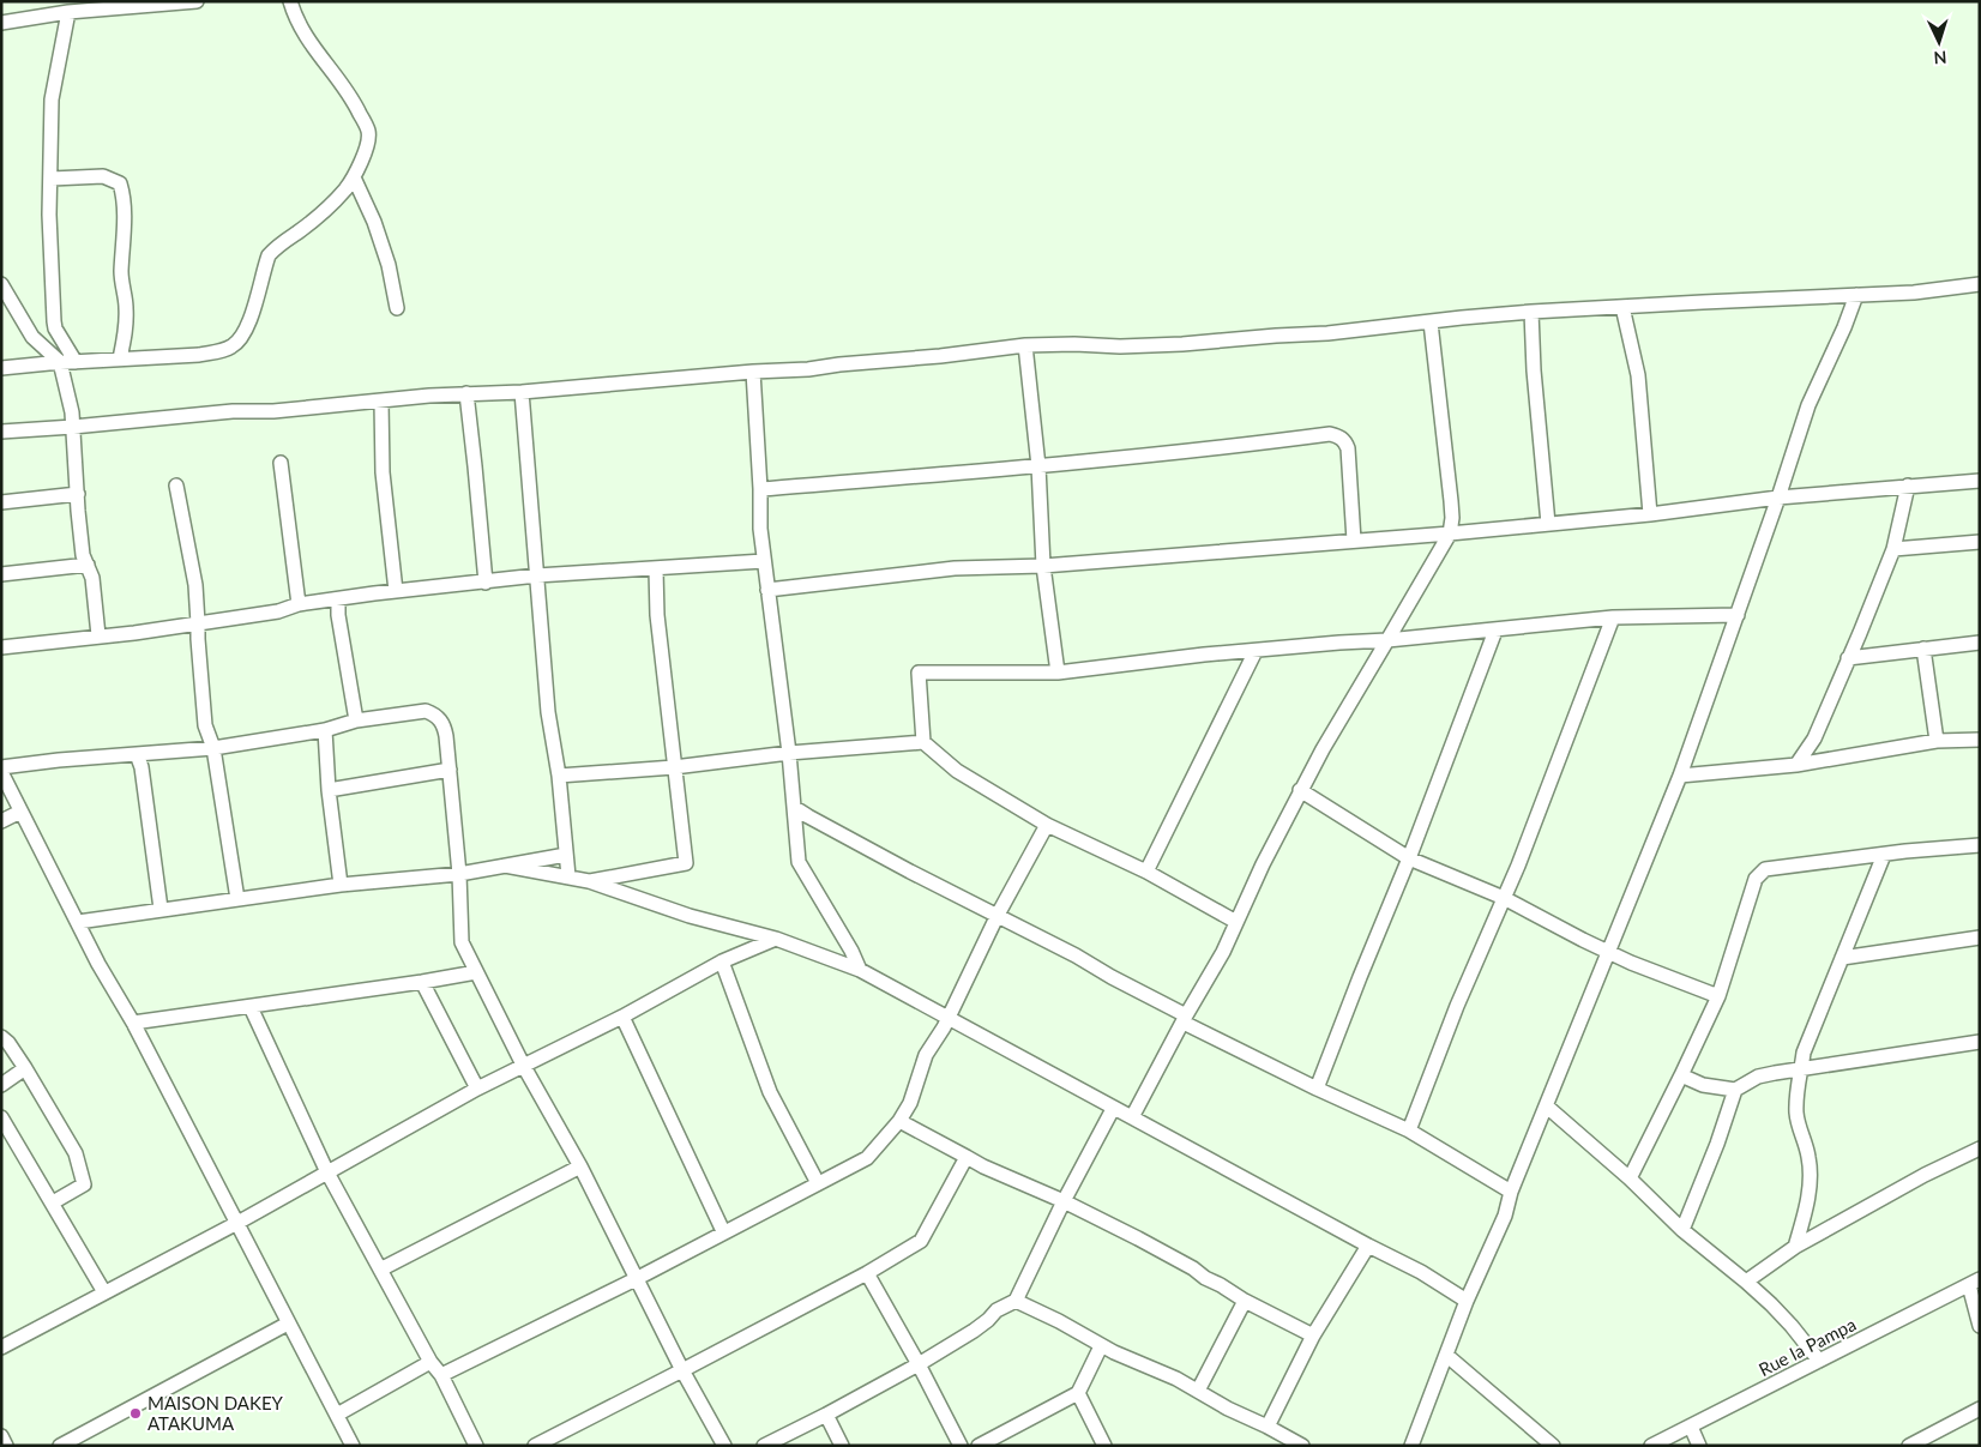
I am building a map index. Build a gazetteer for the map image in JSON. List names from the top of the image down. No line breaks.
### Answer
{"streets":{"street":["Rue la Pampa"]},"places":["MAISON DAKEY ATAKUMA"],"north":"bottom"}
